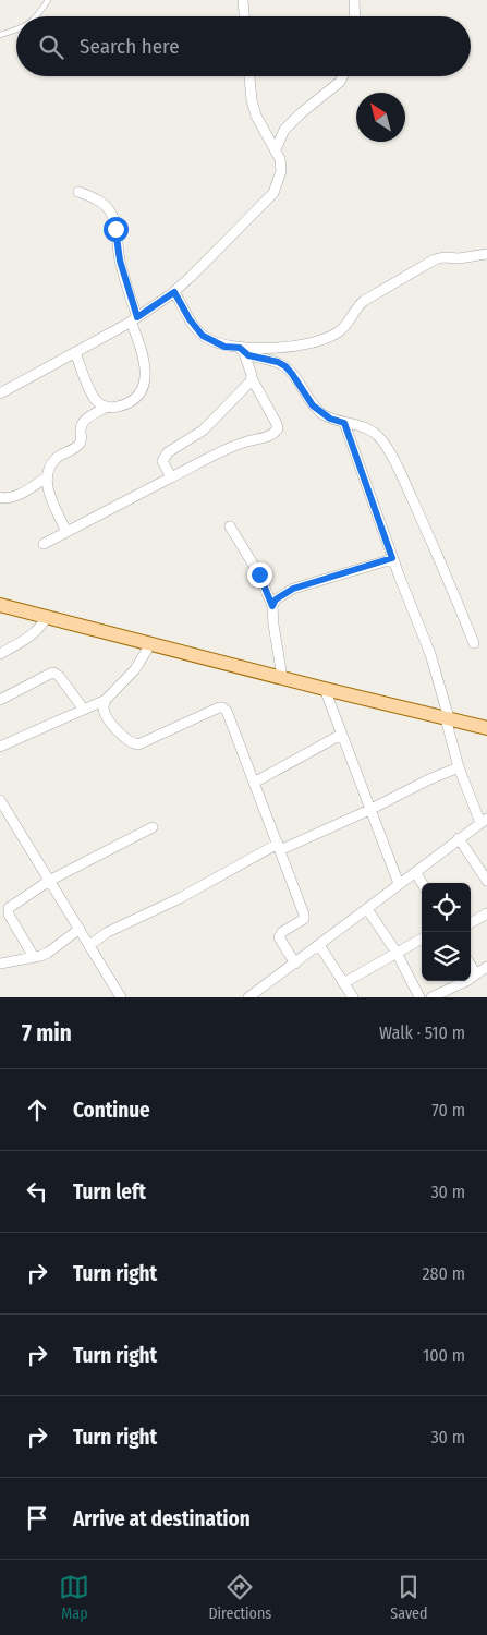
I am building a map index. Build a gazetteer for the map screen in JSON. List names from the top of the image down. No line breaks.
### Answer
{"north":"top left","page":{"search":"Search here","heading":["7 min","Walk · 510 m"],"list":[["Continue","70 m"],["Turn left","30 m"],["Turn right","280 m"],["Turn right","100 m"],["Turn right","30 m"],"Arrive at destination"],"nav":["Map","Directions","Saved"]}}
